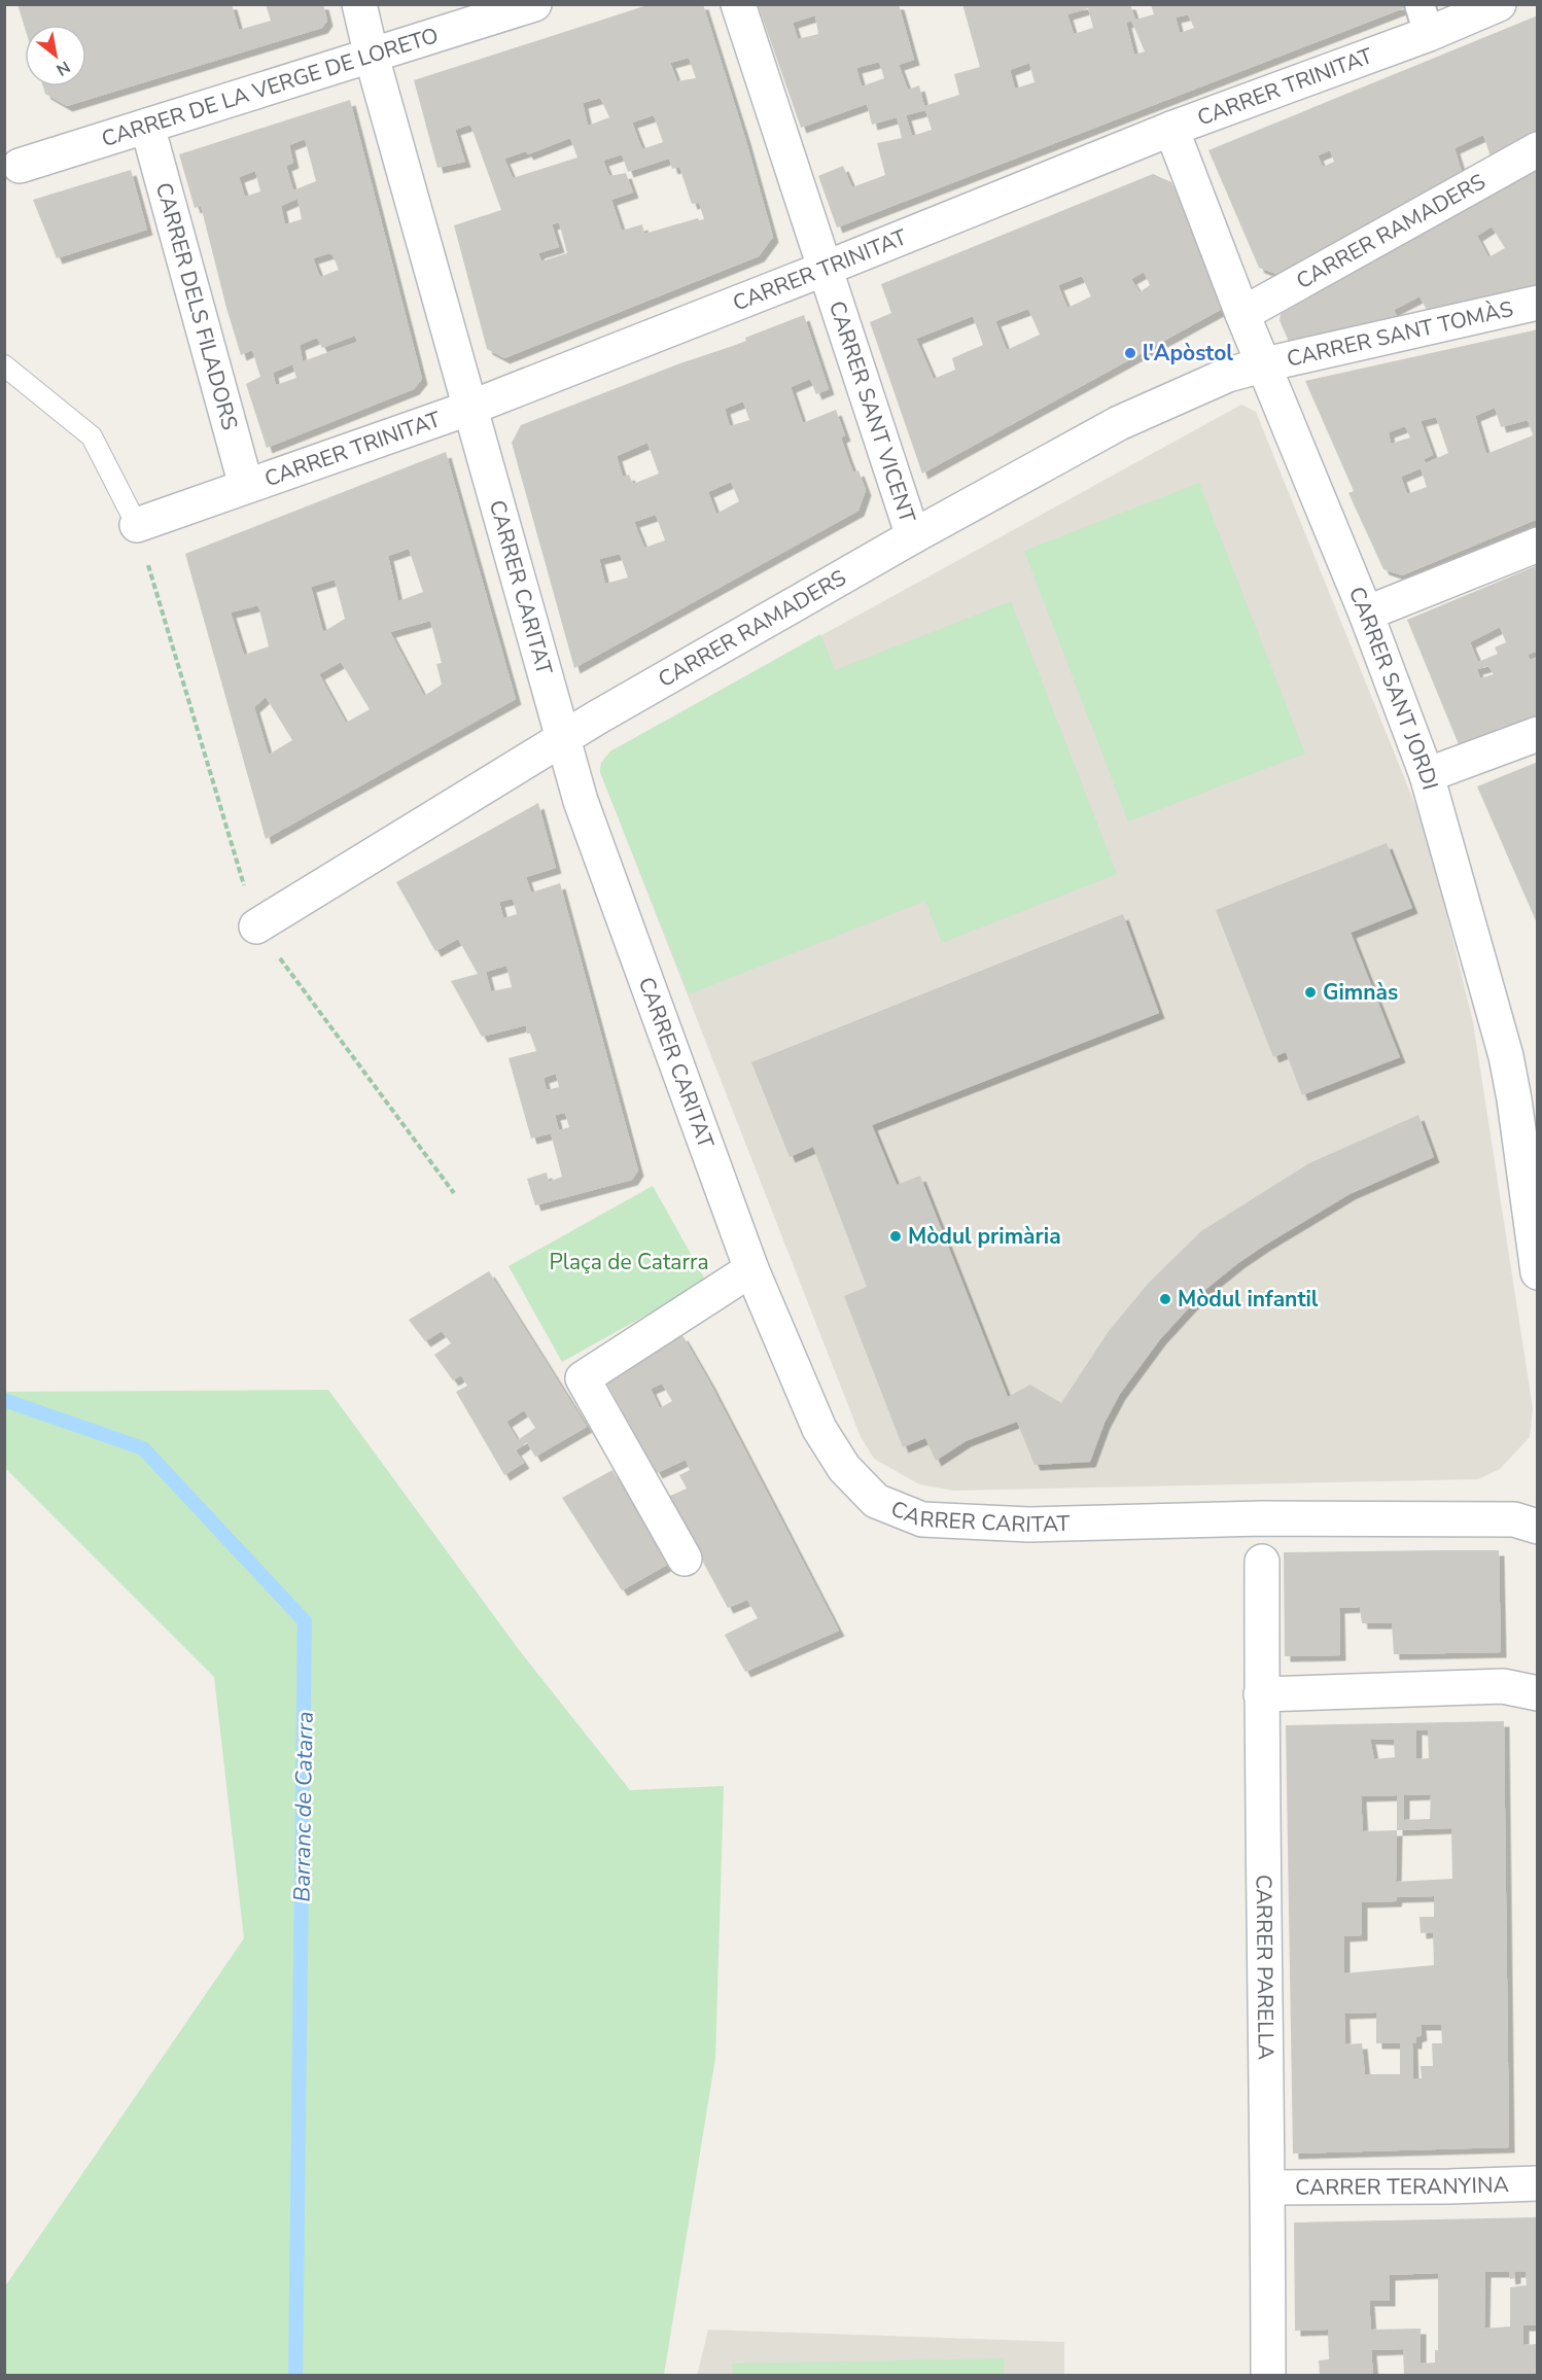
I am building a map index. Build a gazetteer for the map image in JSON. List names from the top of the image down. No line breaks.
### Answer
{"streets":{"street":["CARRER DE LA VERGE DE LORETO","CARRER TRINITAT","CARRER RAMADERS","CARRER DELS FILADORS","CARRER SANT TOMÀS","CARRER SANT VICENT","CARRER CARITAT","CARRER SANT JORDI","CARRER PARELLA","CARRER TERANYINA"]},"crossings":[["CARRER DE LA VERGE DE LORETO","CARRER DELS FILADORS"],["CARRER DE LA VERGE DE LORETO","CARRER CARITAT"],["CARRER TRINITAT","CARRER DELS FILADORS"],["CARRER TRINITAT","CARRER SANT VICENT"],["CARRER TRINITAT","CARRER CARITAT"],["CARRER TRINITAT","CARRER SANT JORDI"],["CARRER RAMADERS","CARRER SANT TOMÀS"],["CARRER RAMADERS","CARRER SANT VICENT"],["CARRER RAMADERS","CARRER CARITAT"],["CARRER RAMADERS","CARRER SANT JORDI"],["CARRER SANT TOMÀS","CARRER SANT JORDI"],["CARRER PARELLA","CARRER TERANYINA"]],"water":["Barranc de Catarra"],"parks":["Plaça de Catarra"],"places":["l'Apòstol","Gimnàs","Mòdul primària","Mòdul infantil"],"north":"bottom right"}
